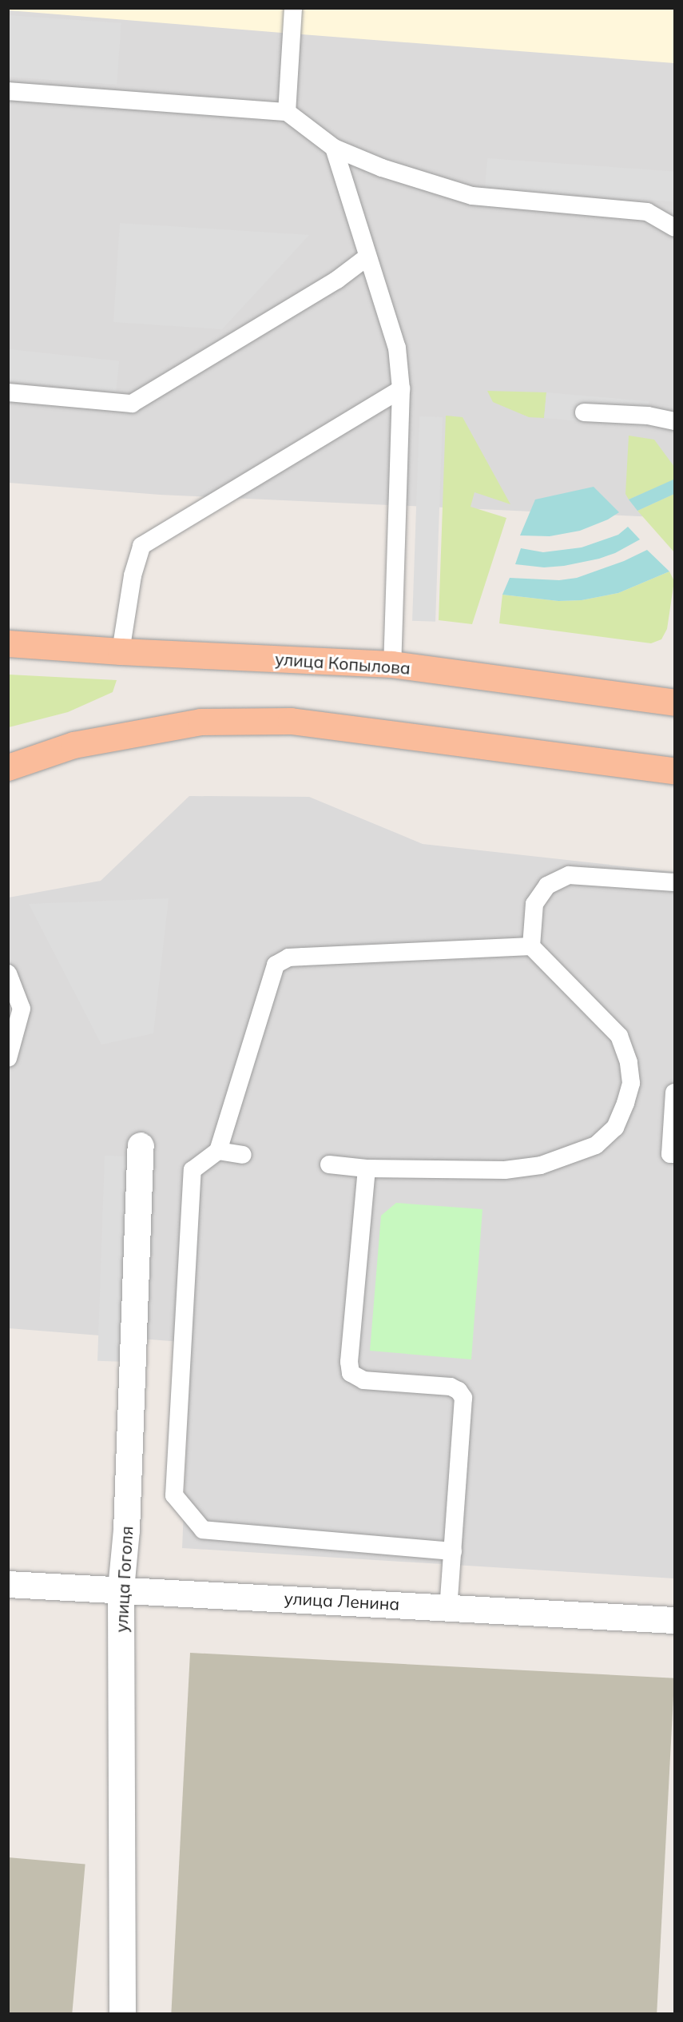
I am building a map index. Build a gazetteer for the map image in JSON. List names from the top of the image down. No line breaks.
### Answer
{"streets":{"main road":["улица Копылова"],"street":["улица Гоголя","улица Ленина"]},"crossings":[["улица Гоголя","улица Ленина"]]}
